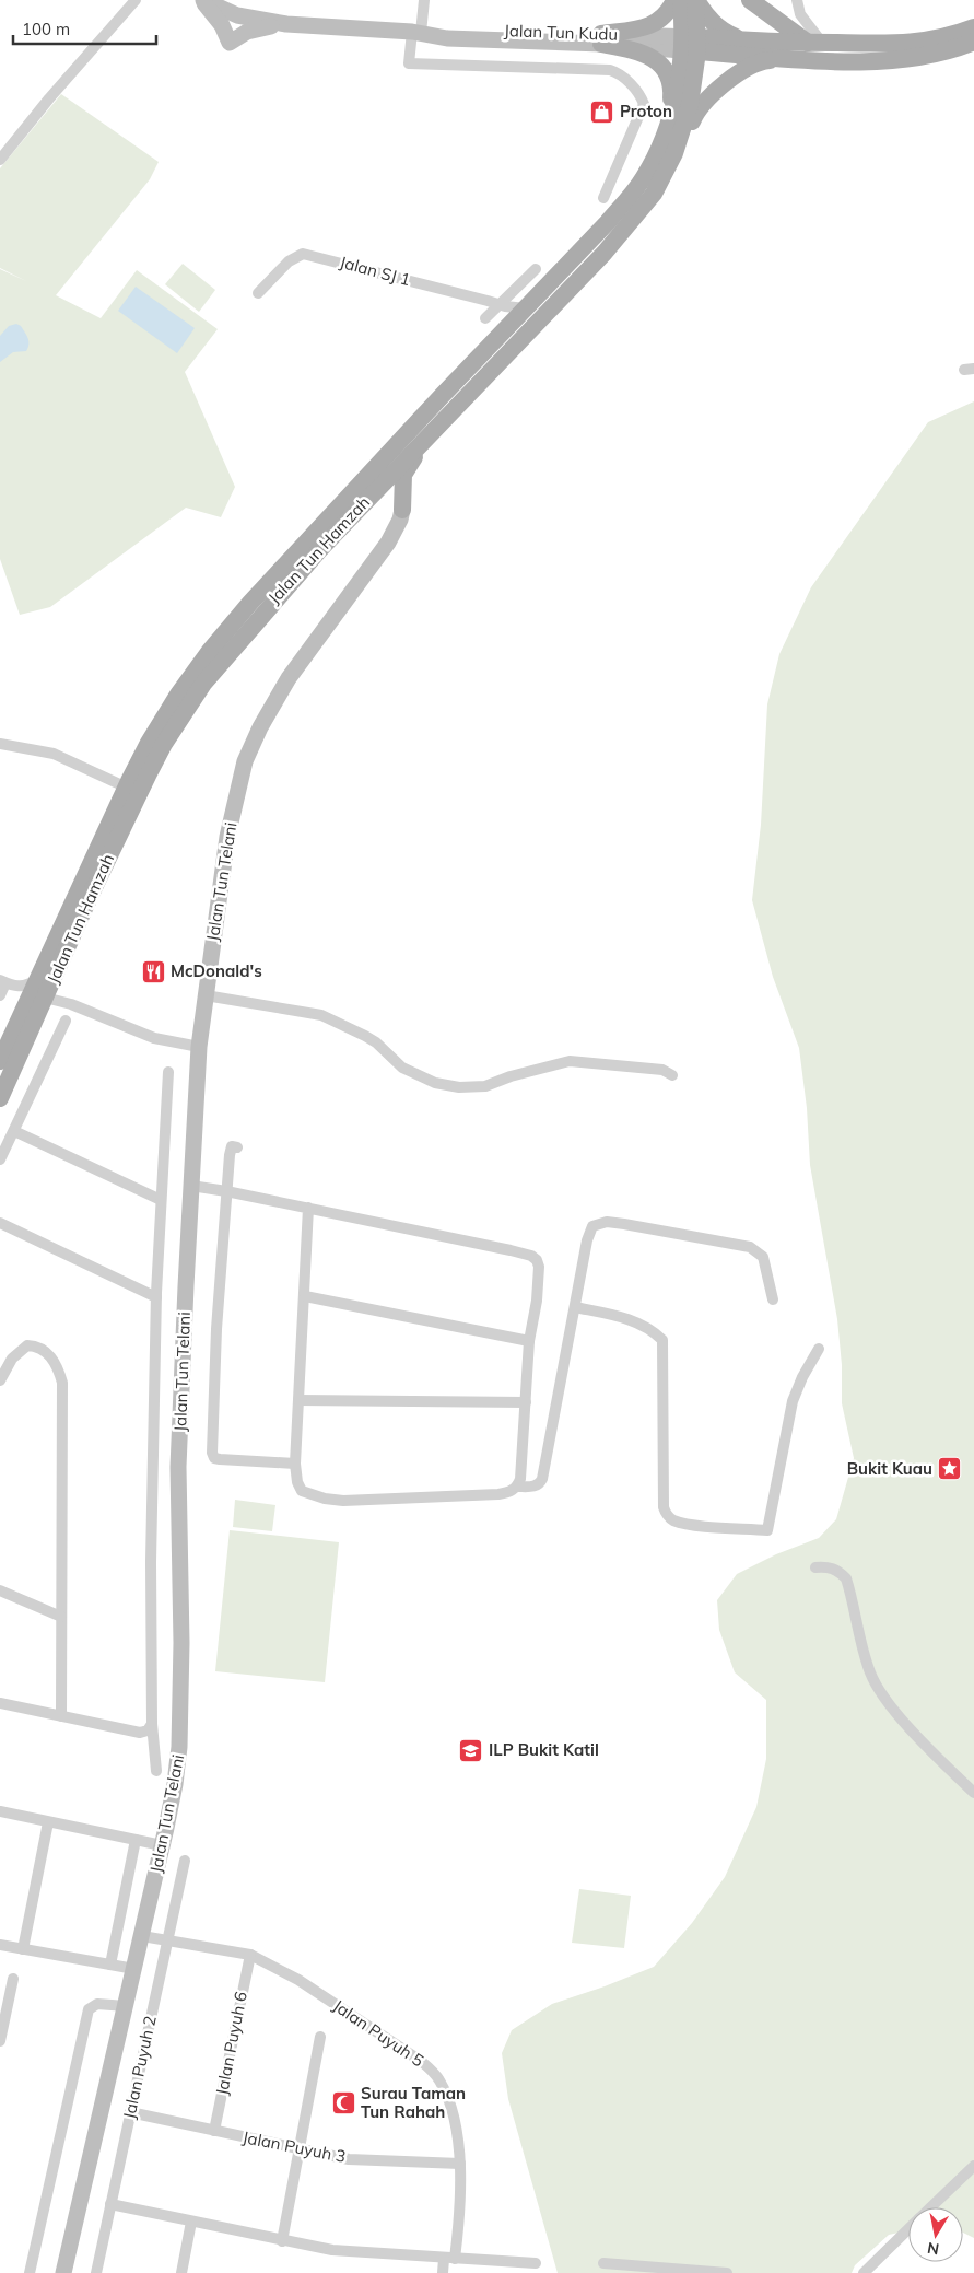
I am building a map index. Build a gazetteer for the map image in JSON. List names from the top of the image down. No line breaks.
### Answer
{"streets":{"main road":["Jalan Tun Hamzah"],"street":["Jalan Tun Kudu","Jalan SJ 1","Jalan Tun Telani","Jalan Puyuh 5","Jalan Puyuh 6","Jalan Puyuh 2","Jalan Puyuh 3"]},"crossings":[["Jalan Tun Kudu","Jalan Tun Hamzah"],["Jalan SJ 1","Jalan Tun Hamzah"],["Jalan Tun Telani","Jalan Puyuh 5"],["Jalan Puyuh 5","Jalan Puyuh 6"],["Jalan Puyuh 5","Jalan Puyuh 2"],["Jalan Puyuh 5","Jalan Puyuh 3"],["Jalan Puyuh 6","Jalan Puyuh 3"],["Jalan Puyuh 2","Jalan Puyuh 3"]],"places":{"shop":["Proton"],"restaurant":["McDonald's"],"place":["Bukit Kuau"],"school or university":["ILP Bukit Katil"],"mosque":["Surau Taman Tun Rahah"]},"scale_bar":"100 m","north":"bottom"}
